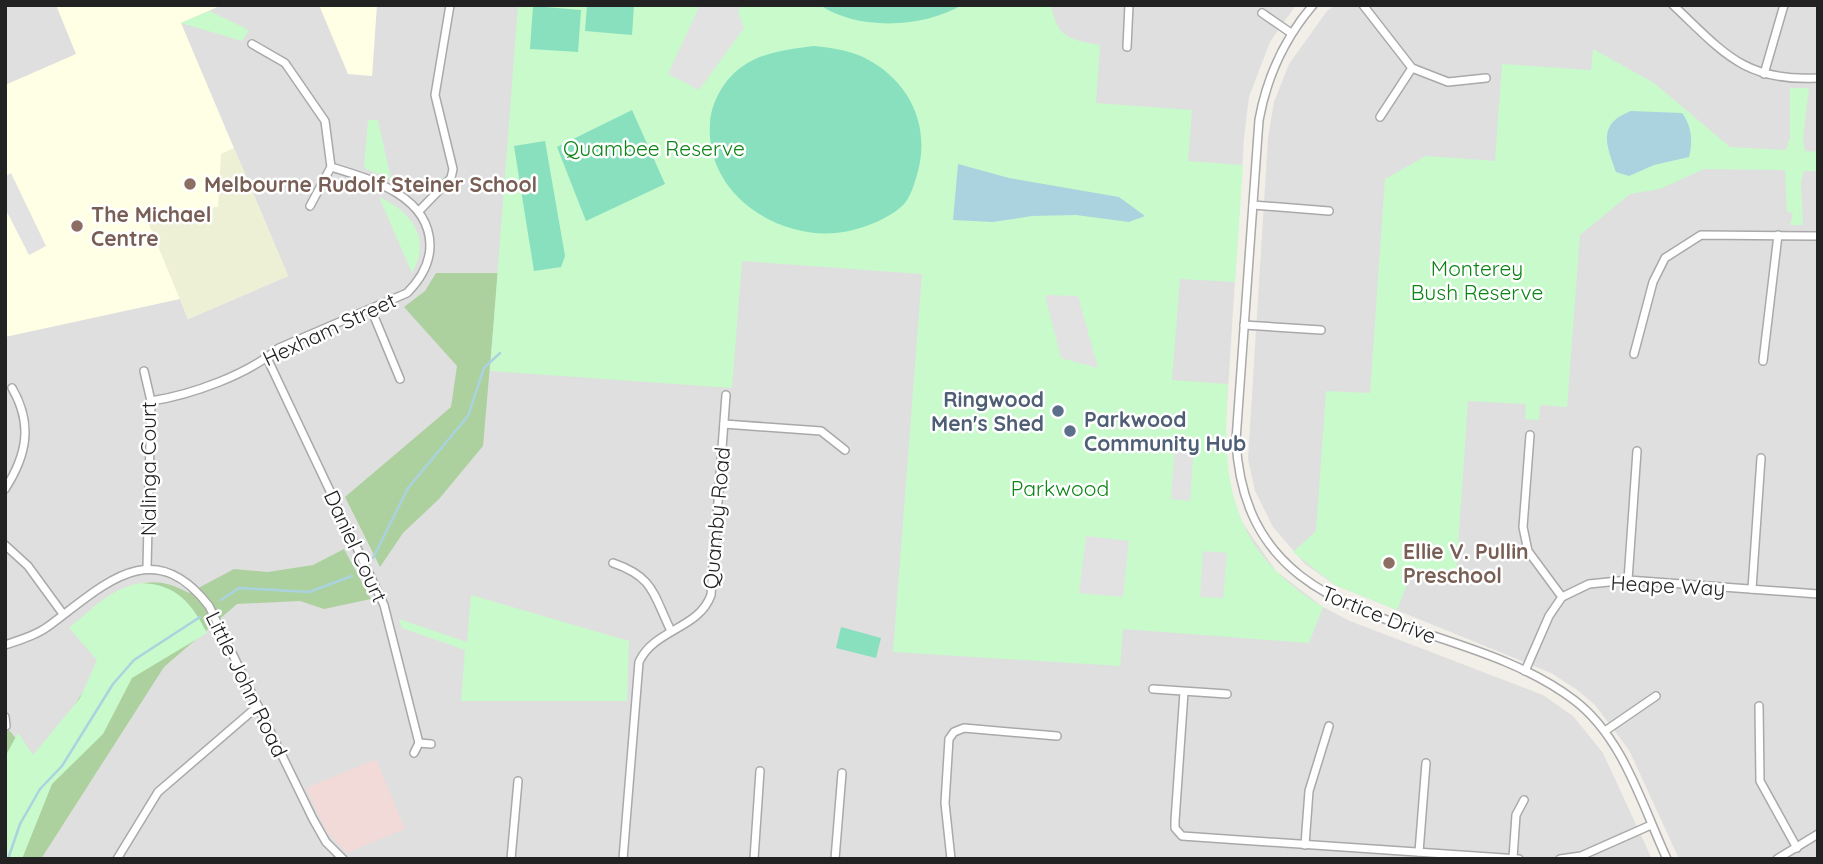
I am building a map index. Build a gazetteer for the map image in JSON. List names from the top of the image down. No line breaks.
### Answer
{"streets":{"street":["Hexham Street","Nalinga Court","Quamby Road","Daniel Court","Heape Way","Tortice Drive","Little John Road"]},"crossings":[["Hexham Street","Nalinga Court"],["Hexham Street","Daniel Court"],["Nalinga Court","Little John Road"]],"parks":["Quambee Reserve","Monterey Bush Reserve","Parkwood"],"places":["Melbourne Rudolf Steiner School","The Michael Centre","Ringwood Men's Shed","Parkwood Community Hub","Ellie V. Pullin Preschool"]}
